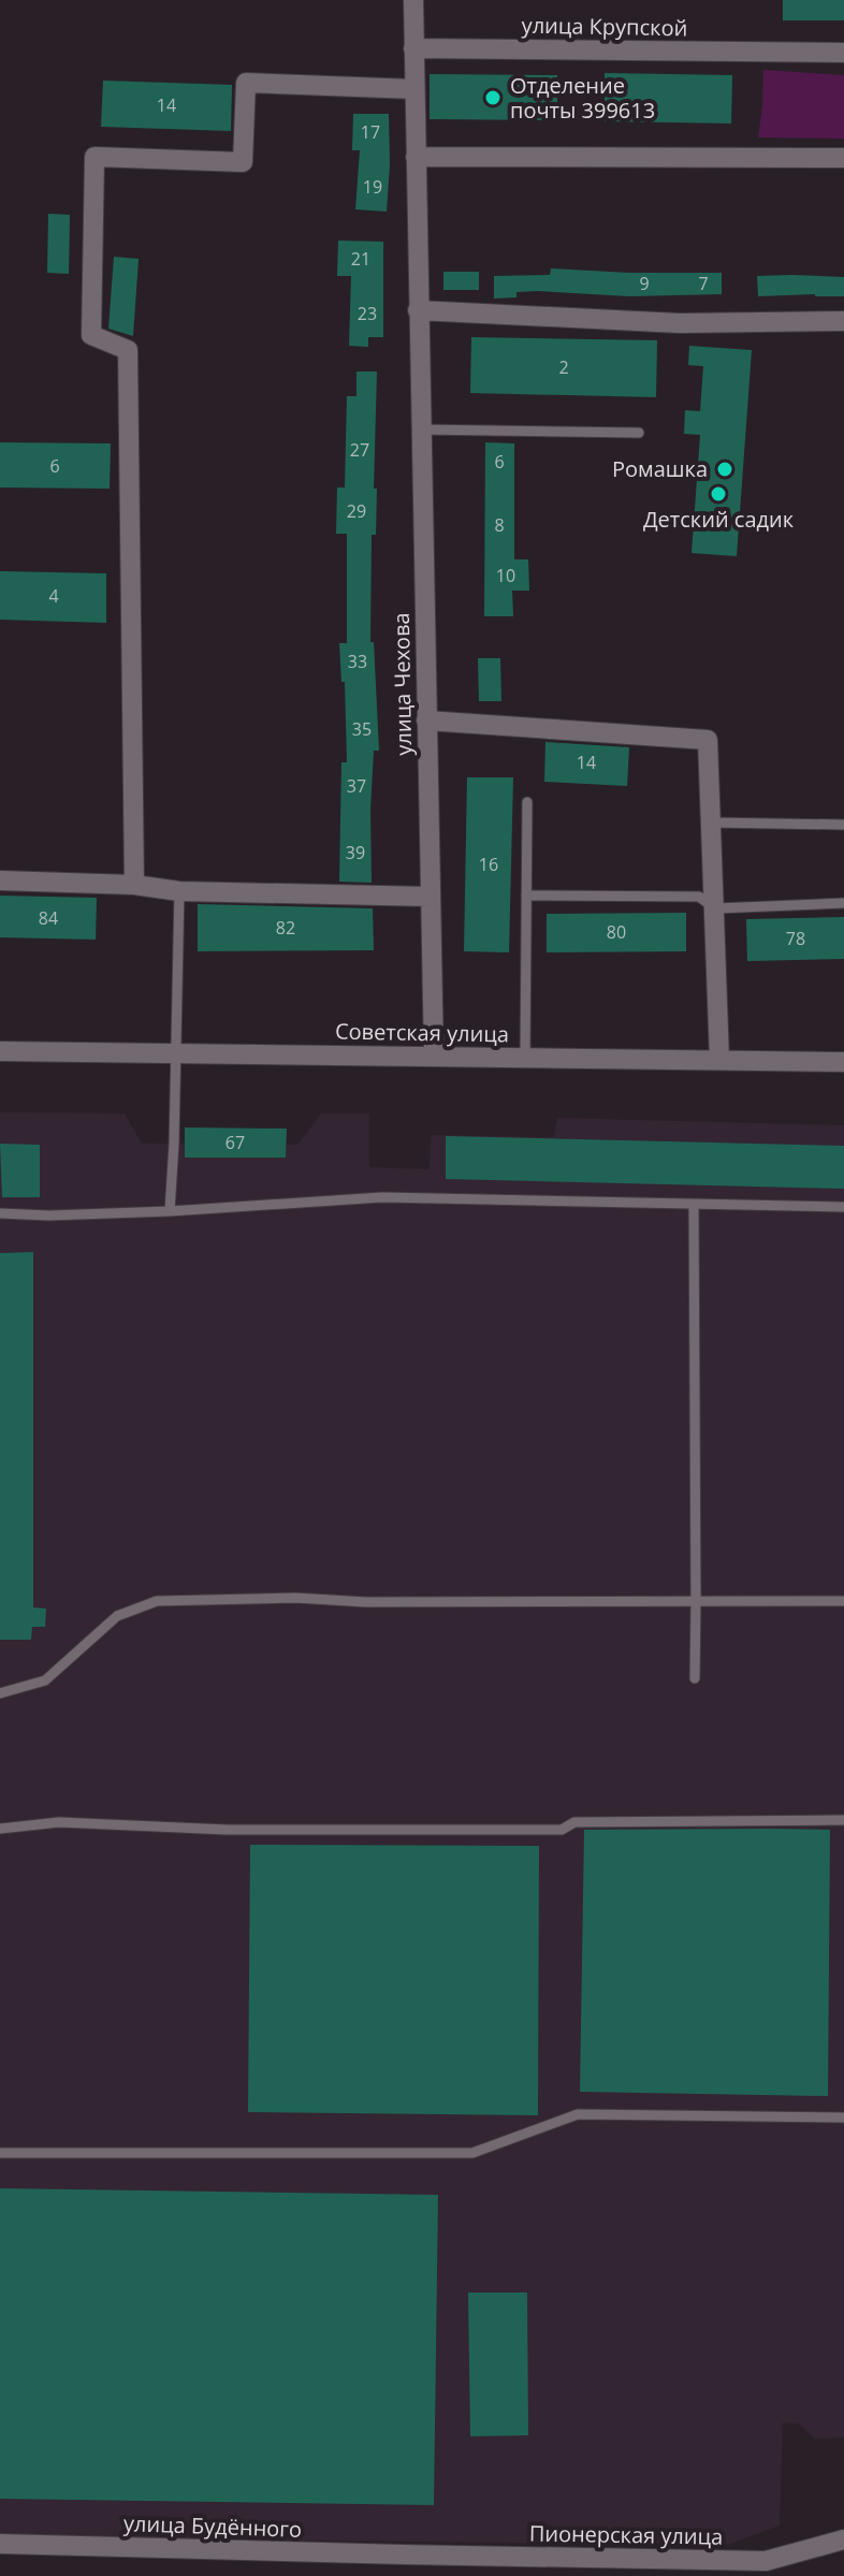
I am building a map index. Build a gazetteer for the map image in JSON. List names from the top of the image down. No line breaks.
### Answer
{"streets":{"street":["улица Крупской","улица Чехова","Советская улица","улица Будённого","Пионерская улица"]},"crossings":[["улица Крупской","улица Чехова"],["улица Чехова","Советская улица"],["улица Будённого","Пионерская улица"]],"places":["Отделение почты 399613","Ромашка","Детский садик"],"house_numbers":["14","17","19","21","9","7","23","2","27","6","6","29","8","10","4","33","35","14","37","39","16","84","82","80","78","67"]}
